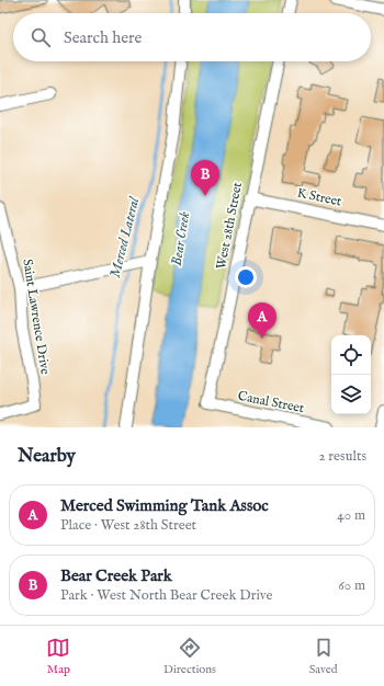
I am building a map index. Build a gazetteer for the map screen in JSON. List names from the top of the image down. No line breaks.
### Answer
{"streets":{"street":["K Street","West 28th Street","Saint Lawrence Drive","Canal Street"]},"crossings":[["K Street","West 28th Street"],["West 28th Street","Canal Street"]],"water":["Merced Lateral","Bear Creek"],"page":{"search":"Search here","pins":["B","A"],"heading":["Nearby","2 results"],"list":[{"mark":"A","name":"Merced Swimming Tank Assoc","note":"Place · West 28th Street","value":"40 m"},{"mark":"B","name":"Bear Creek Park","note":"Park · West North Bear Creek Drive","value":"60 m"}],"nav":["Map","Directions","Saved"]}}
